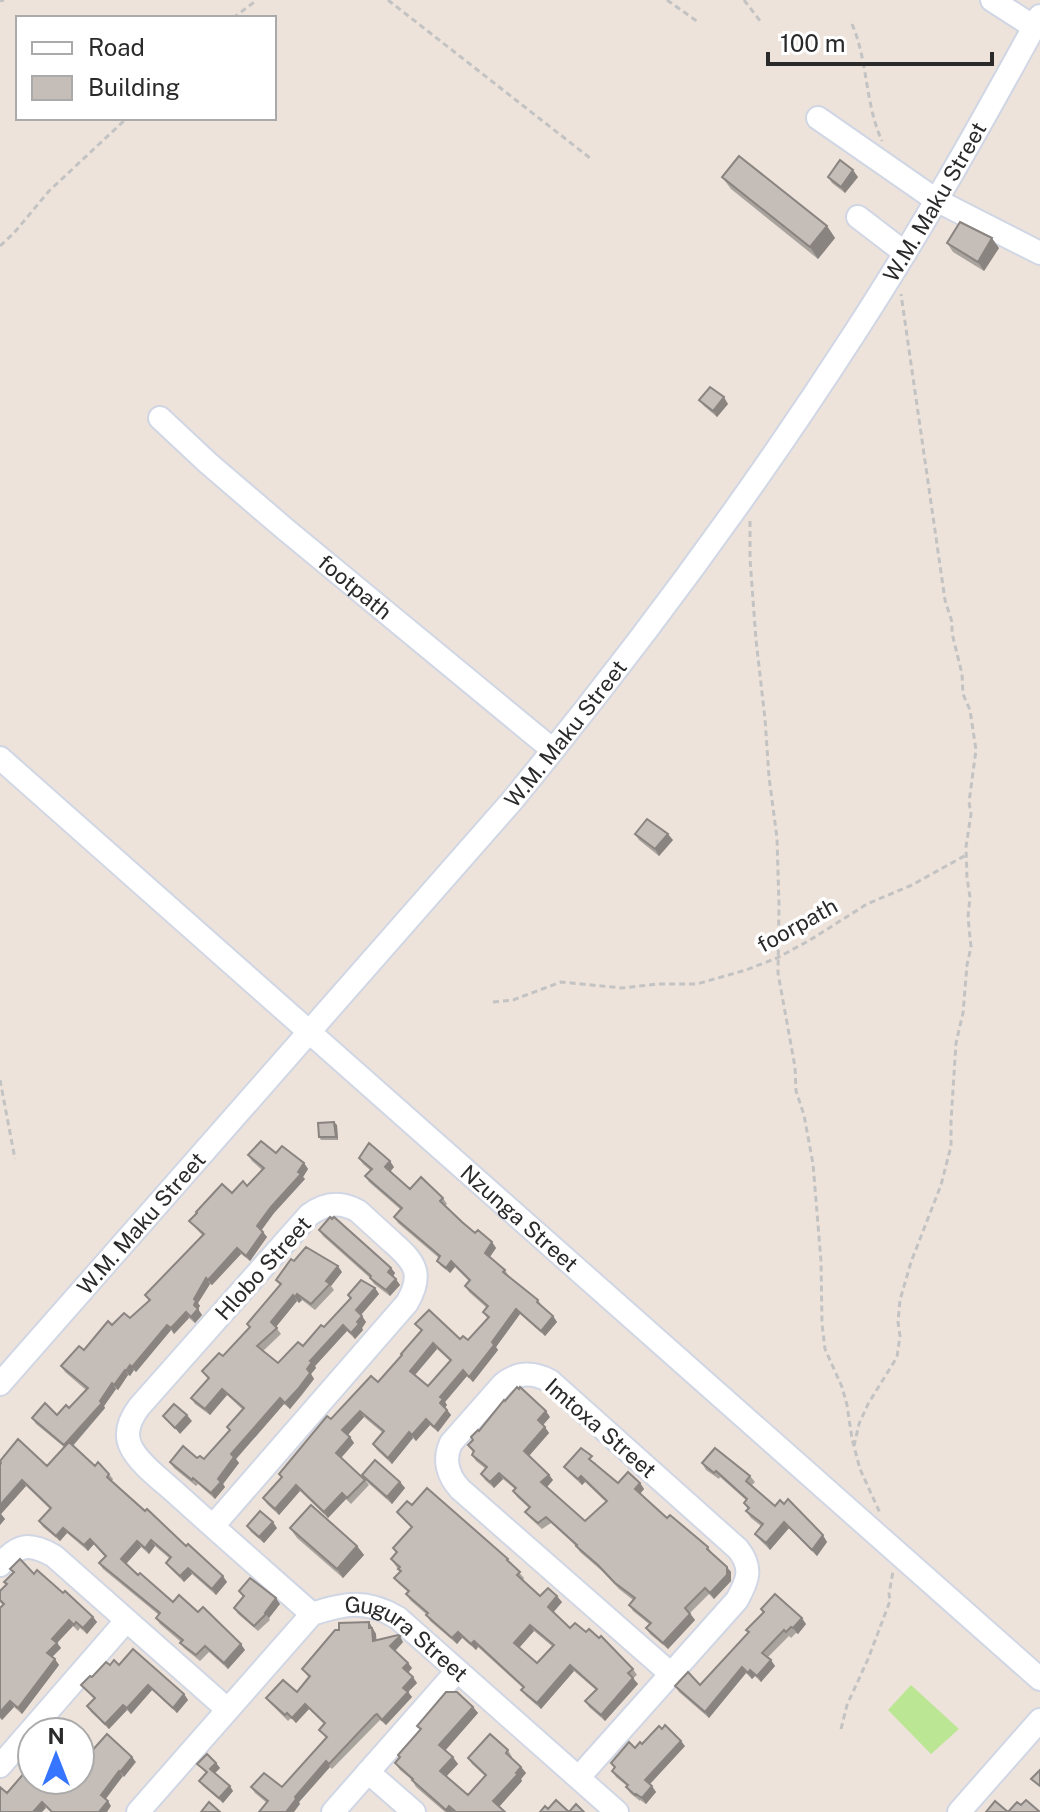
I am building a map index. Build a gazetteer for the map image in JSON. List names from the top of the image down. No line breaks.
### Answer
{"streets":{"street":["W.M. Maku Street","footpath","Nzunga Street","Hlobo Street","Imtoxa Street","Gugura Street"],"path":["foorpath"]},"crossings":[["W.M. Maku Street","footpath"],["W.M. Maku Street","Nzunga Street"],["Hlobo Street","Gugura Street"],["Imtoxa Street","Gugura Street"]],"legend":["Road","Building"],"scale_bar":"100 m","north":"top"}
